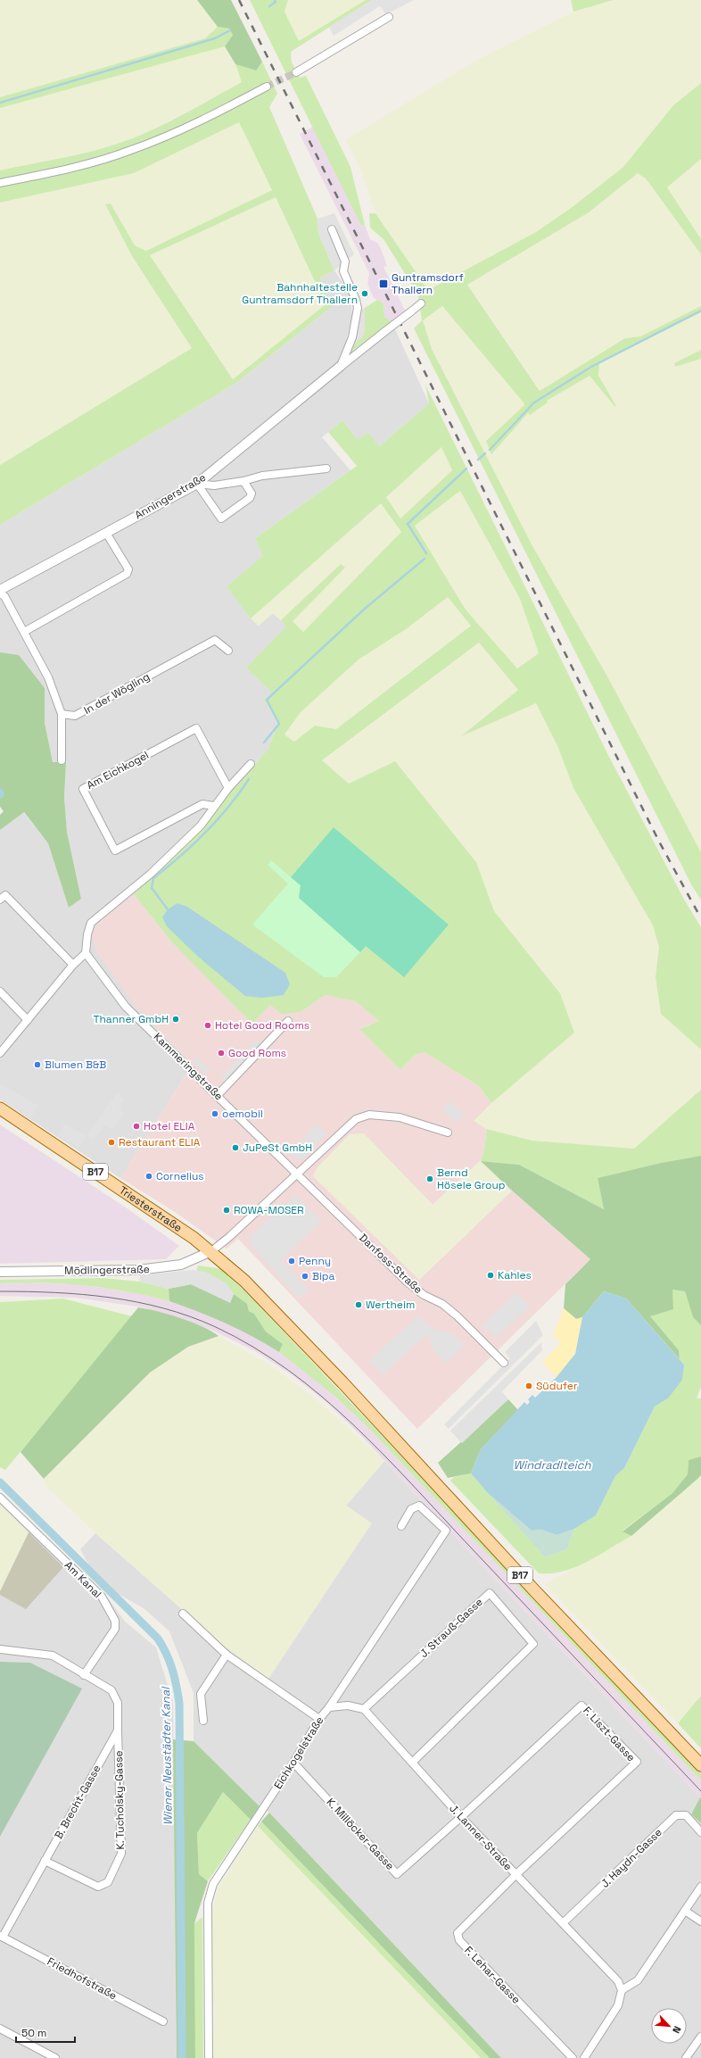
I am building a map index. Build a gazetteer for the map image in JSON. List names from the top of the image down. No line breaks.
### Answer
{"streets":{"main road":["B17","Triesterstraße"],"street":["Anningerstraße","In der Wögling","Am Eichkogel","Kammeringstraße","Danfoss-Straße","Mödlingerstraße","Am Kanal","J. Strauß-Gasse","F. Liszt-Gasse","Eichkogelstraße","K. Tucholsky-Gasse","B. Brecht-Gasse","K. Millöcker-Gasse","J. Lanner-Straße","J. Haydn-Gasse","F. Lehar-Gasse","Friedhofstraße"]},"crossings":[["Kammeringstraße","Danfoss-Straße"],["B17","Triesterstraße"],["B17","Mödlingerstraße"],["Triesterstraße","Mödlingerstraße"],["Am Kanal","B. Brecht-Gasse"],["J. Strauß-Gasse","J. Lanner-Straße"],["F. Liszt-Gasse","K. Millöcker-Gasse"],["F. Liszt-Gasse","J. Lanner-Straße"],["F. Liszt-Gasse","F. Lehar-Gasse"],["Eichkogelstraße","K. Millöcker-Gasse"],["K. Tucholsky-Gasse","B. Brecht-Gasse"],["B. Brecht-Gasse","Friedhofstraße"],["K. Millöcker-Gasse","J. Lanner-Straße"],["J. Lanner-Straße","J. Haydn-Gasse"],["J. Lanner-Straße","F. Lehar-Gasse"]],"water":["Windradlteich","Wiener Neustädter Kanal"],"places":{"transit":["Guntramsdorf Thallern"],"other":["Bahnhaltestelle Guntramsdorf Thallern","Thanner GmbH","Hotel Good Rooms","Good Roms","Blumen B&B","oemobil","Hotel ELIA","Restaurant ELIA","JuPeSt GmbH","Cornelius","Bernd Hösele Group","ROWA-MOSER","Penny","Kahles","Bipa","Wertheim","Südufer"]},"scale_bar":"50 m","north":"bottom right"}
